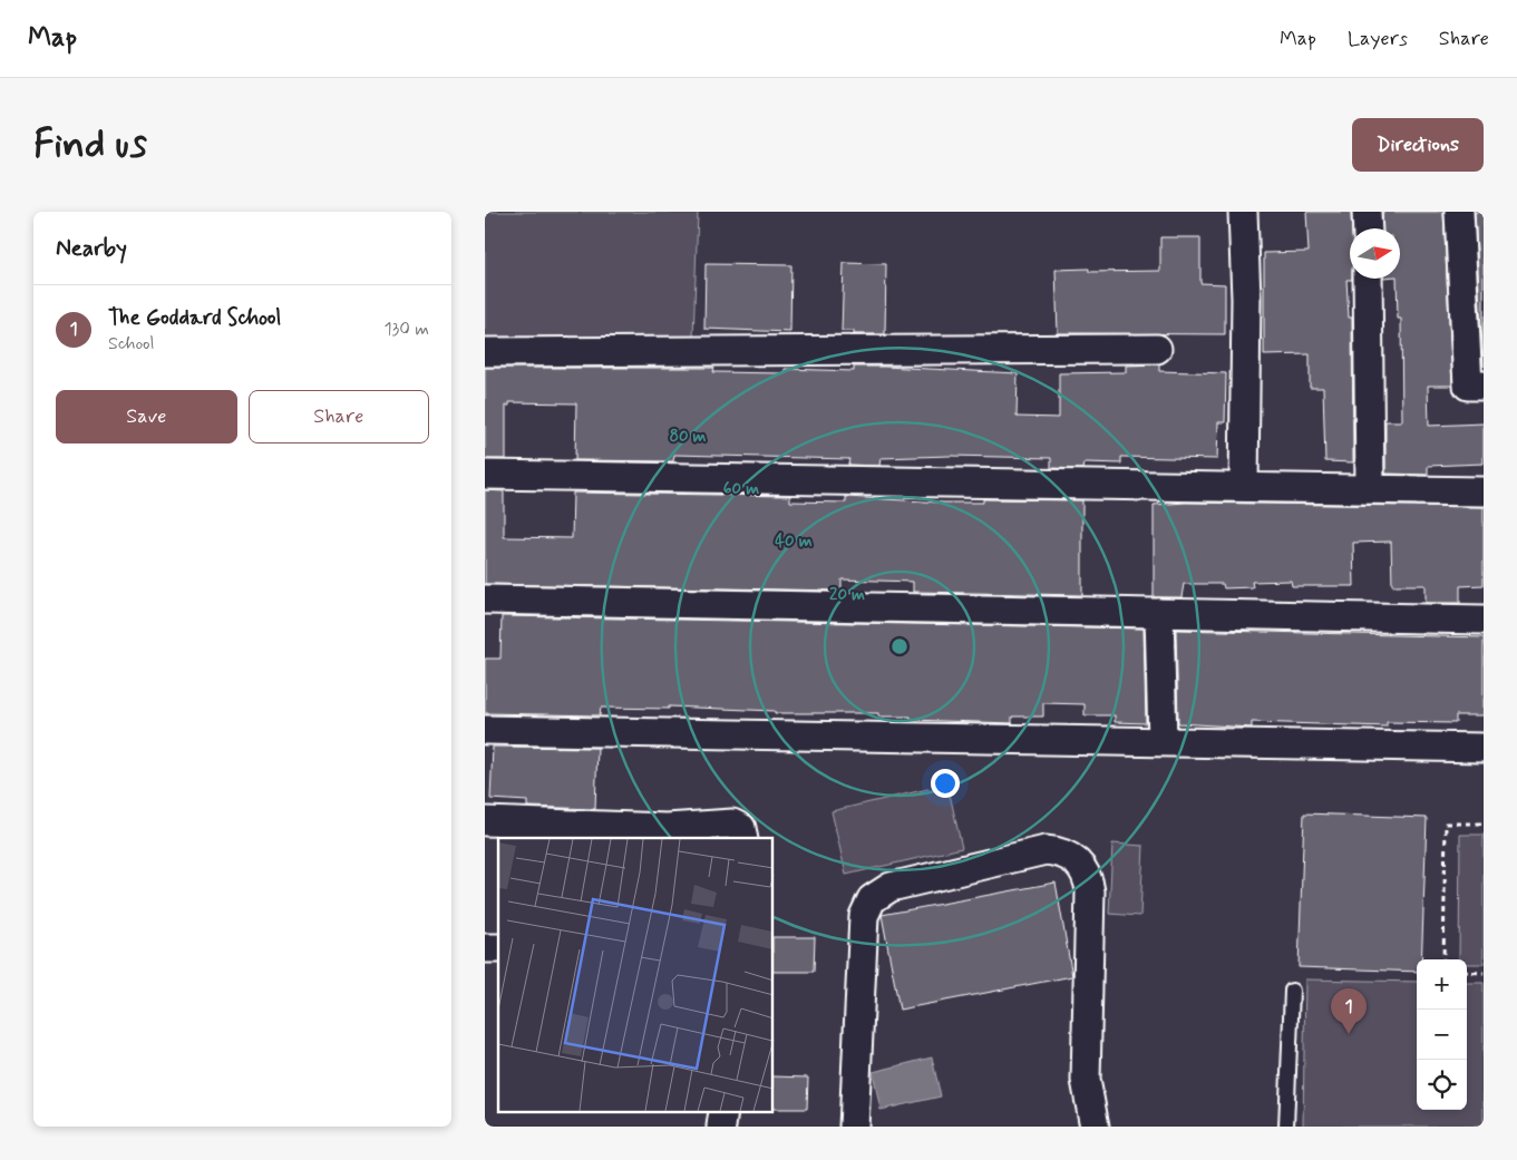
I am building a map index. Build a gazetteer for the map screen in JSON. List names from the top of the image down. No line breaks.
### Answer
{"north":"right","page":{"header":"Map","nav":["Map","Layers","Share"],"buttons":["Directions",["Save","Share"]],"title":"Find us","heading":"Nearby","list":[{"mark":"1","name":"The Goddard School","note":"School","value":"130 m"}],"map_buttons":["+","−"],"pins":"1"},"rings":["80 m","60 m","40 m","20 m"]}
